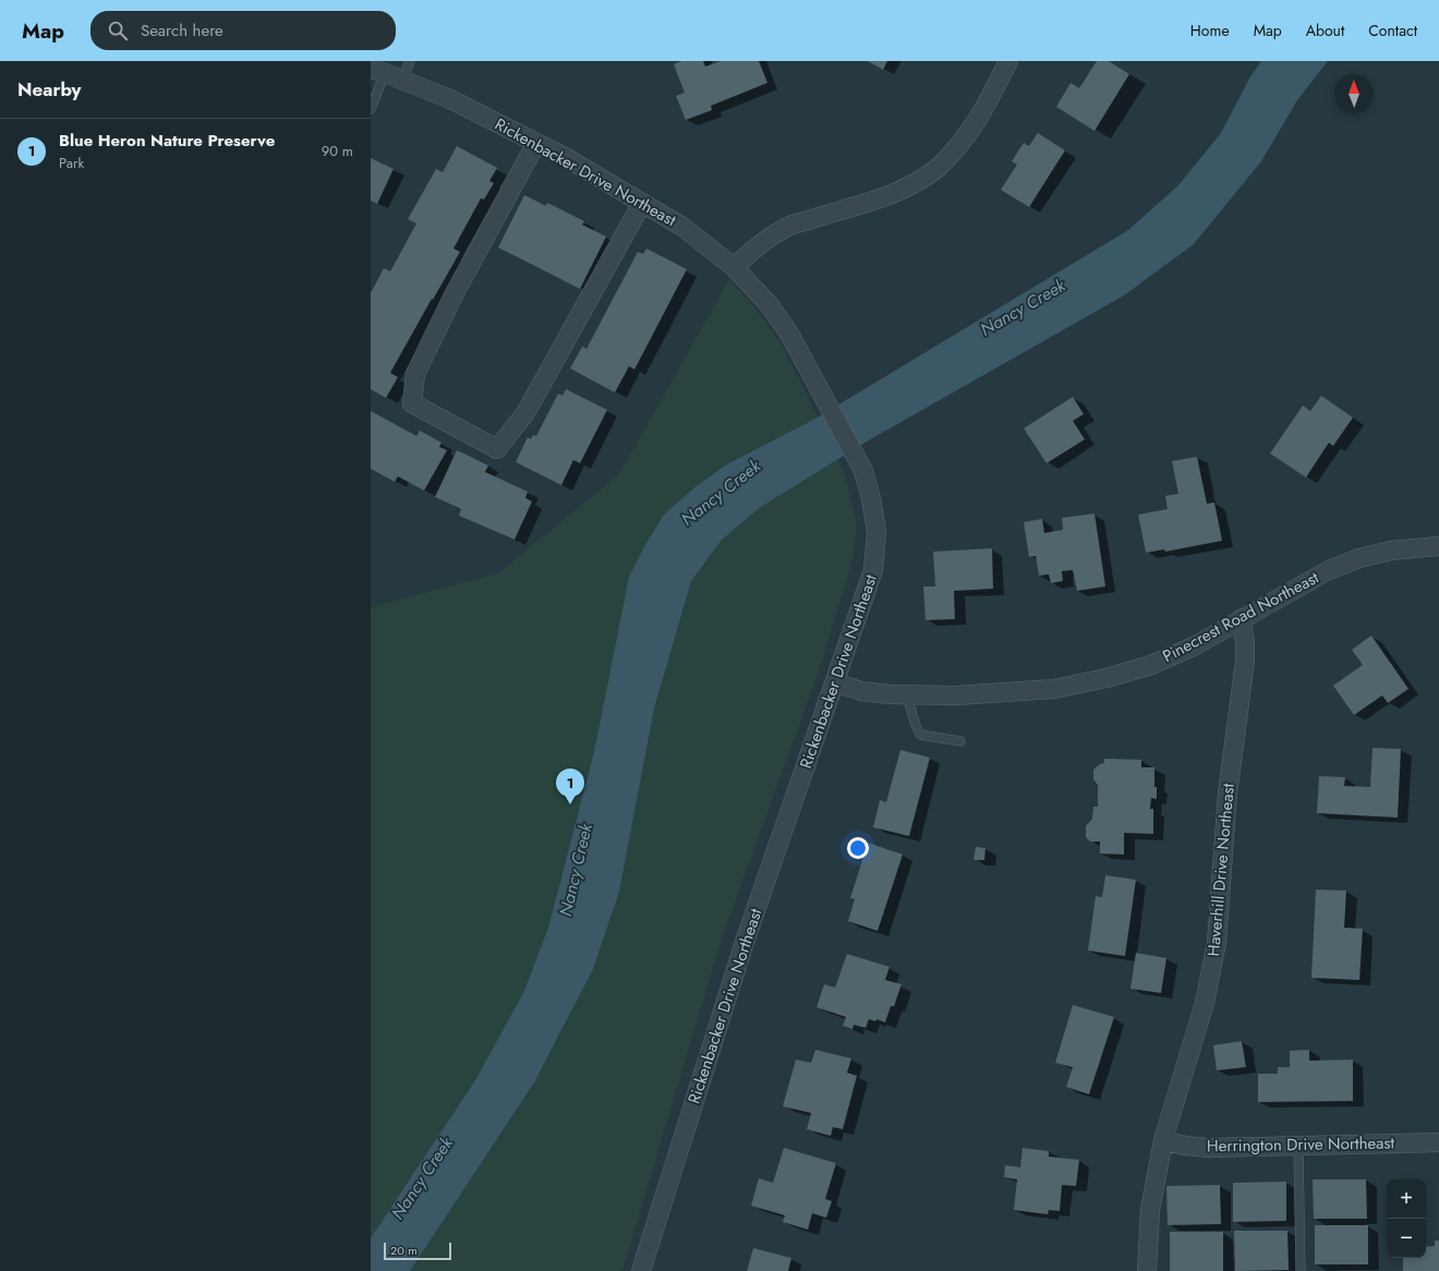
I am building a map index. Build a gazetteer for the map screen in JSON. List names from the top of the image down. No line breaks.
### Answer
{"streets":{"street":["Rickenbacker Drive Northeast","Pinecrest Road Northeast","Haverhill Drive Northeast","Herrington Drive Northeast"]},"crossings":[["Rickenbacker Drive Northeast","Pinecrest Road Northeast"],["Pinecrest Road Northeast","Haverhill Drive Northeast"],["Haverhill Drive Northeast","Herrington Drive Northeast"]],"water":["Nancy Creek"],"scale_bar":"20 m","north":"top","page":{"header":"Map","search":"Search here","nav":["Home","Map","About","Contact"],"heading":"Nearby","list":[{"mark":"1","name":"Blue Heron Nature Preserve","note":"Park","value":"90 m"}],"pins":"1","map_buttons":["+","−"],"scale":"20 m"}}
